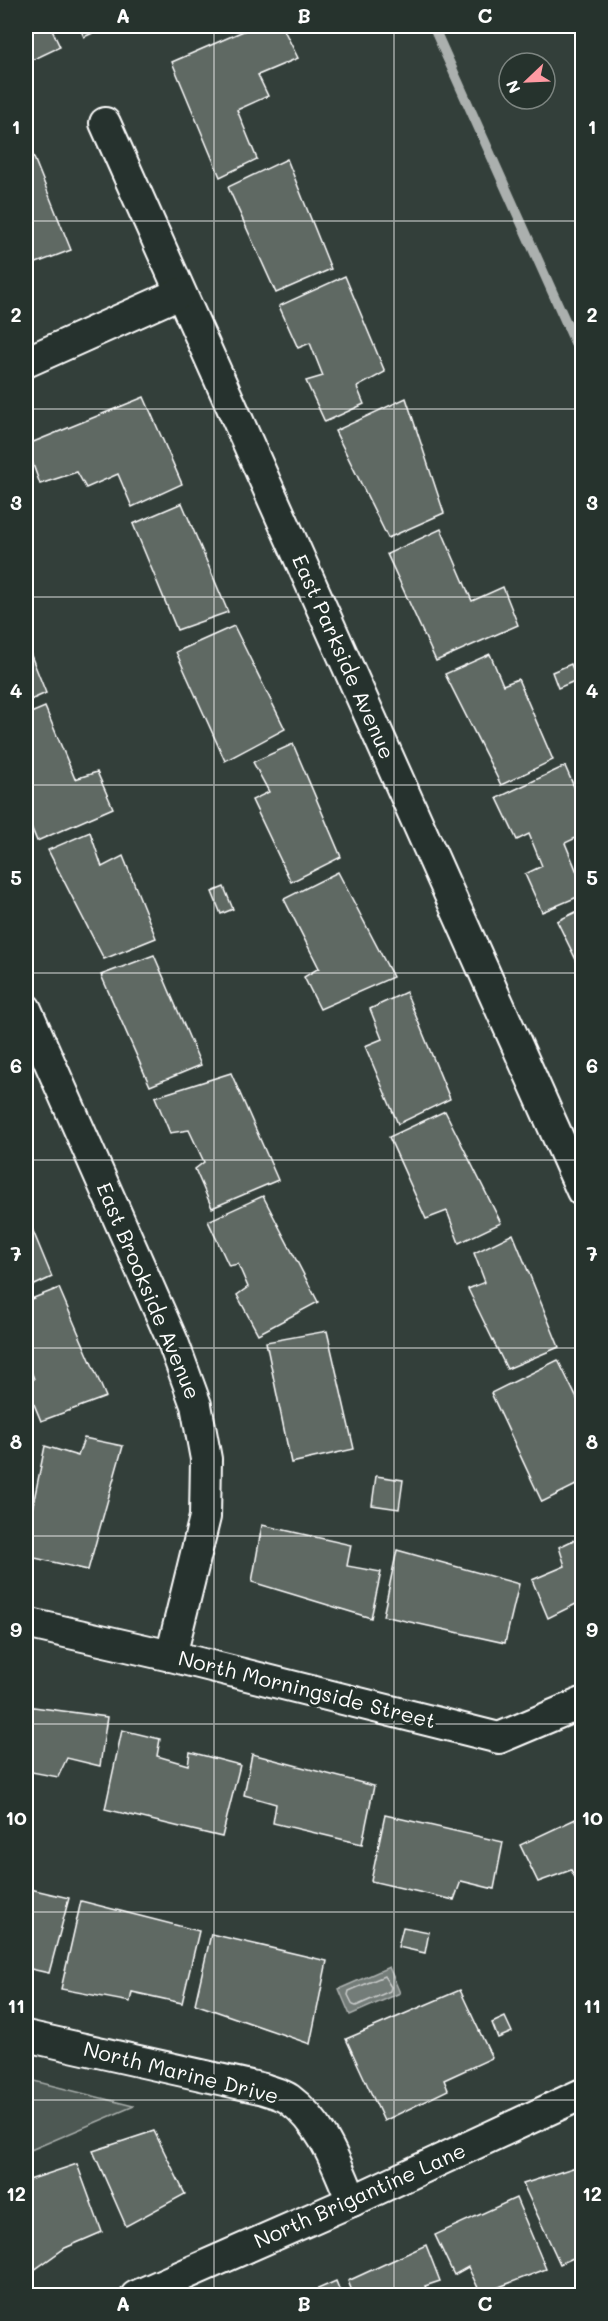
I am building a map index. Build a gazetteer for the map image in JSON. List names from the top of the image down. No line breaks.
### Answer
{"streets":{"street":["East Parkside Avenue","East Brookside Avenue","North Morningside Street","North Marine Drive","North Brigantine Lane"]},"crossings":[["East Brookside Avenue","North Morningside Street"],["North Marine Drive","North Brigantine Lane"]],"north":"bottom left","grid":{"columns":["A","B","C"],"rows":["1","2","3","4","5","6","7","8","9","10","11","12"]}}
